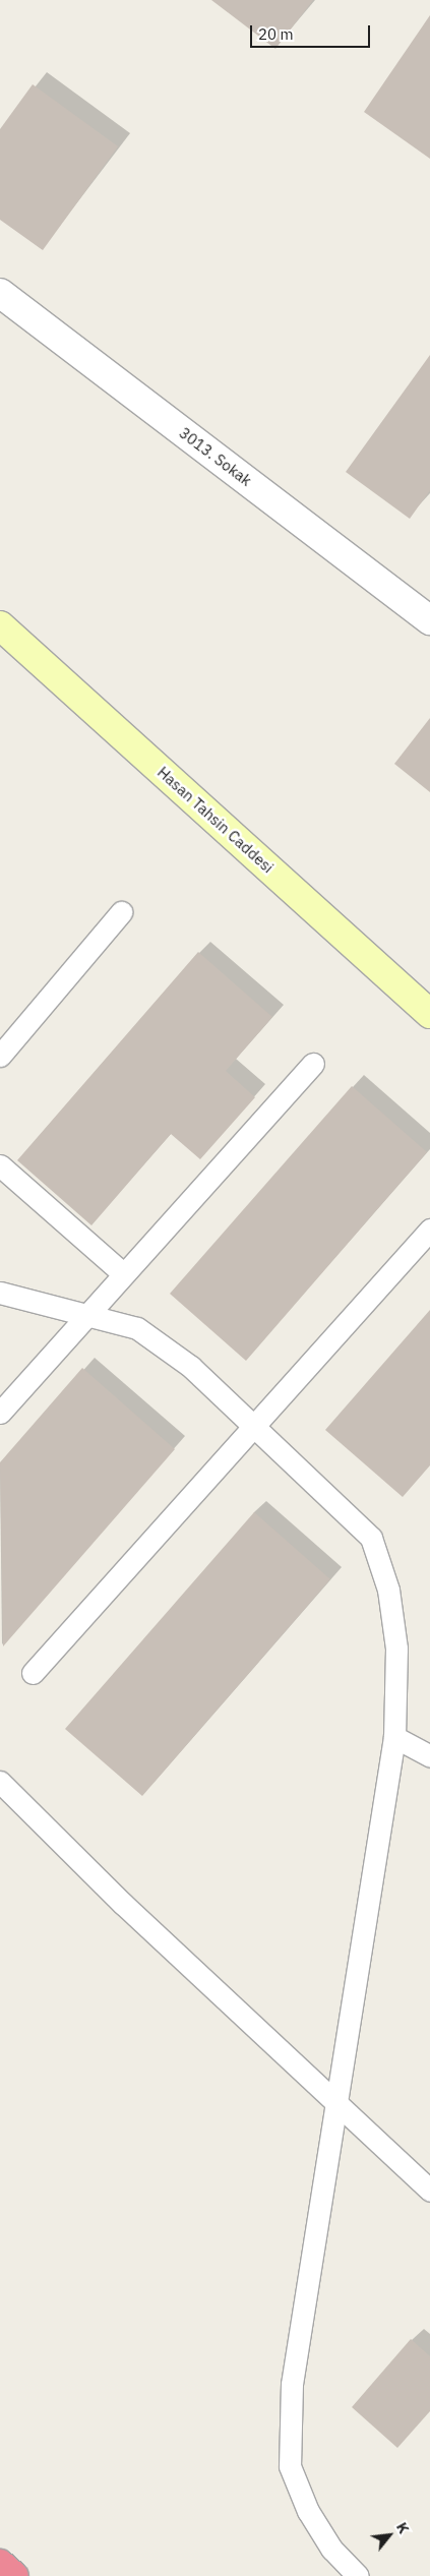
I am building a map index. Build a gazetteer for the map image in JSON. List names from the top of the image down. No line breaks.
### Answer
{"streets":{"street":["3013. Sokak","Hasan Tahsin Caddesi"]},"scale_bar":"20 m","north":"top right"}
